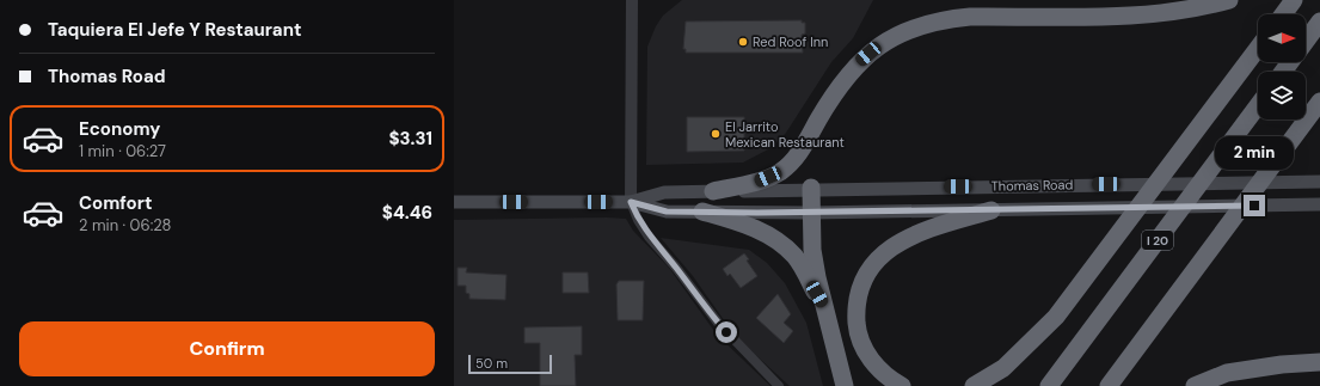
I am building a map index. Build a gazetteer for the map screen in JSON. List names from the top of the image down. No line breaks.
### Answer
{"streets":{"highway":["I 20"],"main road":["Thomas Road"]},"places":["Red Roof Inn","El Jarrito Mexican Restaurant"],"scale_bar":"50 m","north":"right","page":{"banner":["Taquiera El Jefe Y Restaurant","Thomas Road"],"list":[{"name":"Economy","note":"1 min · 06:27","value":"$3.31"},{"name":"Comfort","note":"2 min · 06:28","value":"$4.46"}],"bubble":"2 min","buttons":"Confirm","scale":"50 m"}}
